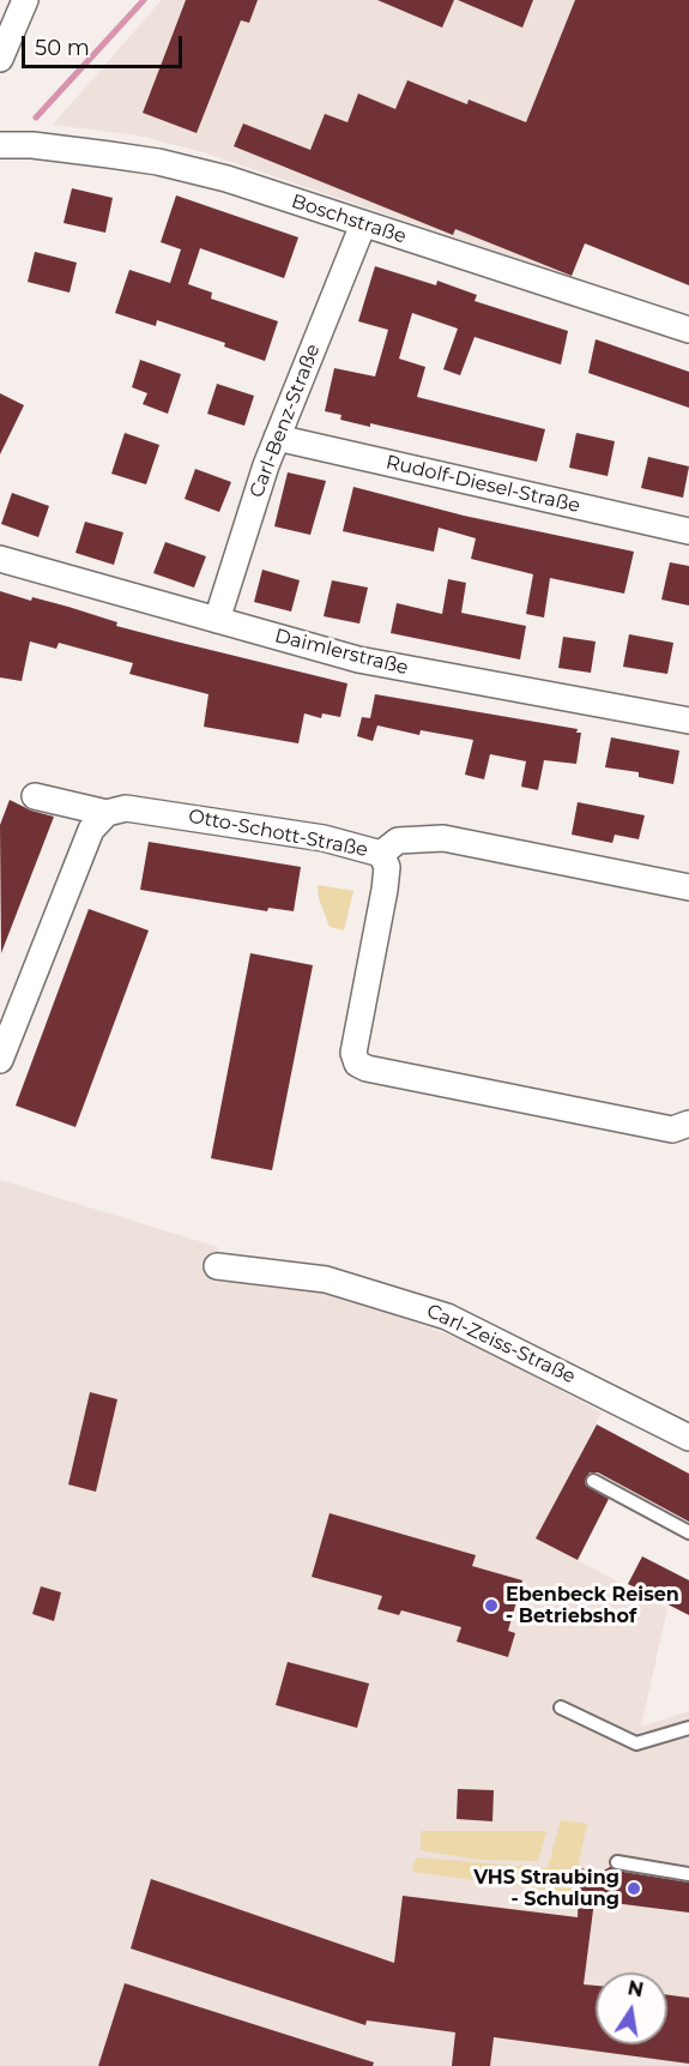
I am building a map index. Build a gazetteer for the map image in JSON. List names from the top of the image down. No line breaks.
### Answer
{"streets":{"street":["Boschstraße","Carl-Benz-Straße","Rudolf-Diesel-Straße","Daimlerstraße","Otto-Schott-Straße","Carl-Zeiss-Straße"]},"crossings":[["Boschstraße","Carl-Benz-Straße"],["Carl-Benz-Straße","Rudolf-Diesel-Straße"],["Carl-Benz-Straße","Daimlerstraße"]],"places":["Ebenbeck Reisen - Betriebshof","VHS Straubing - Schulung"],"scale_bar":"50 m","north":"top"}
